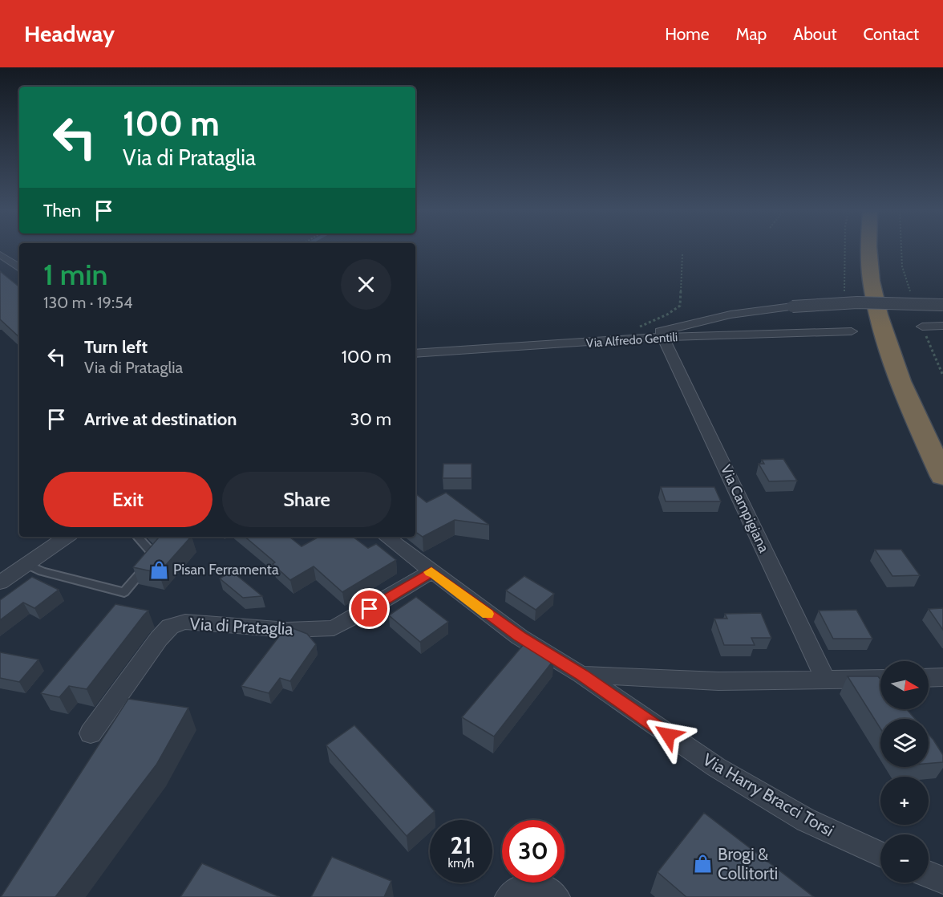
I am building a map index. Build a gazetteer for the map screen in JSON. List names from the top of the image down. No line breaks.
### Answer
{"streets":{"street":["Via Alfredo Gentili","Via Campigiana","Via di Prataglia","Via Harry Bracci Torsi"]},"crossings":[["Via Alfredo Gentili","Via Campigiana"],["Via Campigiana","Via Harry Bracci Torsi"],["Via di Prataglia","Via Harry Bracci Torsi"]],"places":{"shop":["Pisan Ferramenta","Brogi & Collitorti"]},"north":"right","page":{"header":"Headway","nav":["Home","Map","About","Contact"],"turn":["100 m","Via di Prataglia"],"then":"Then","heading":["1 min","130 m · 19:54"],"list":[{"name":"Turn left","note":"Via di Prataglia","value":"100 m"},{"name":"Arrive at destination","value":"30 m"}],"buttons":["Exit","Share"],"map_buttons":["+","−"],"speed":"21 km/h","limit":"30"}}
